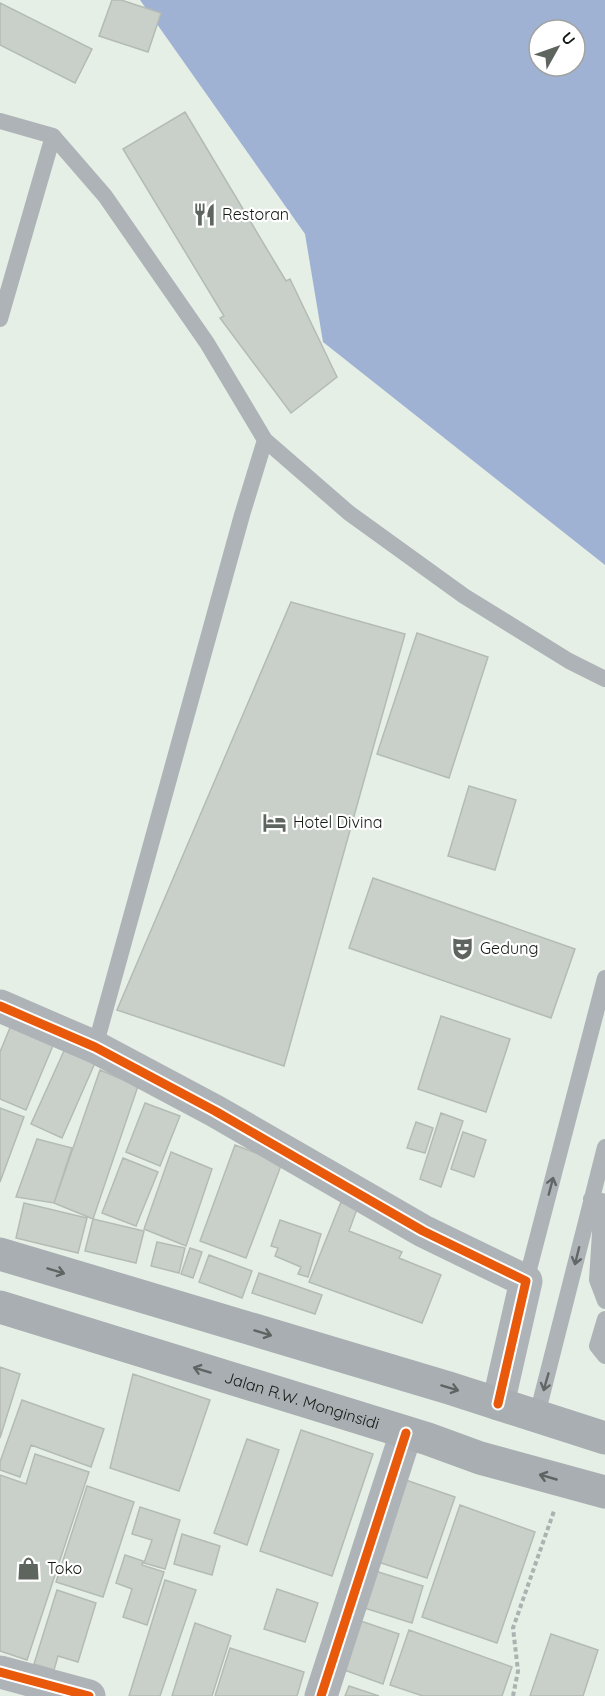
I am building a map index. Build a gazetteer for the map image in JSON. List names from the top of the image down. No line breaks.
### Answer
{"streets":{"highway":["Jalan R.W. Monginsidi"]},"places":{"restaurant":["Restoran"],"hotel":["Hotel Divina"],"theatre":["Gedung"],"shop":["Toko"]},"north":"top right"}
